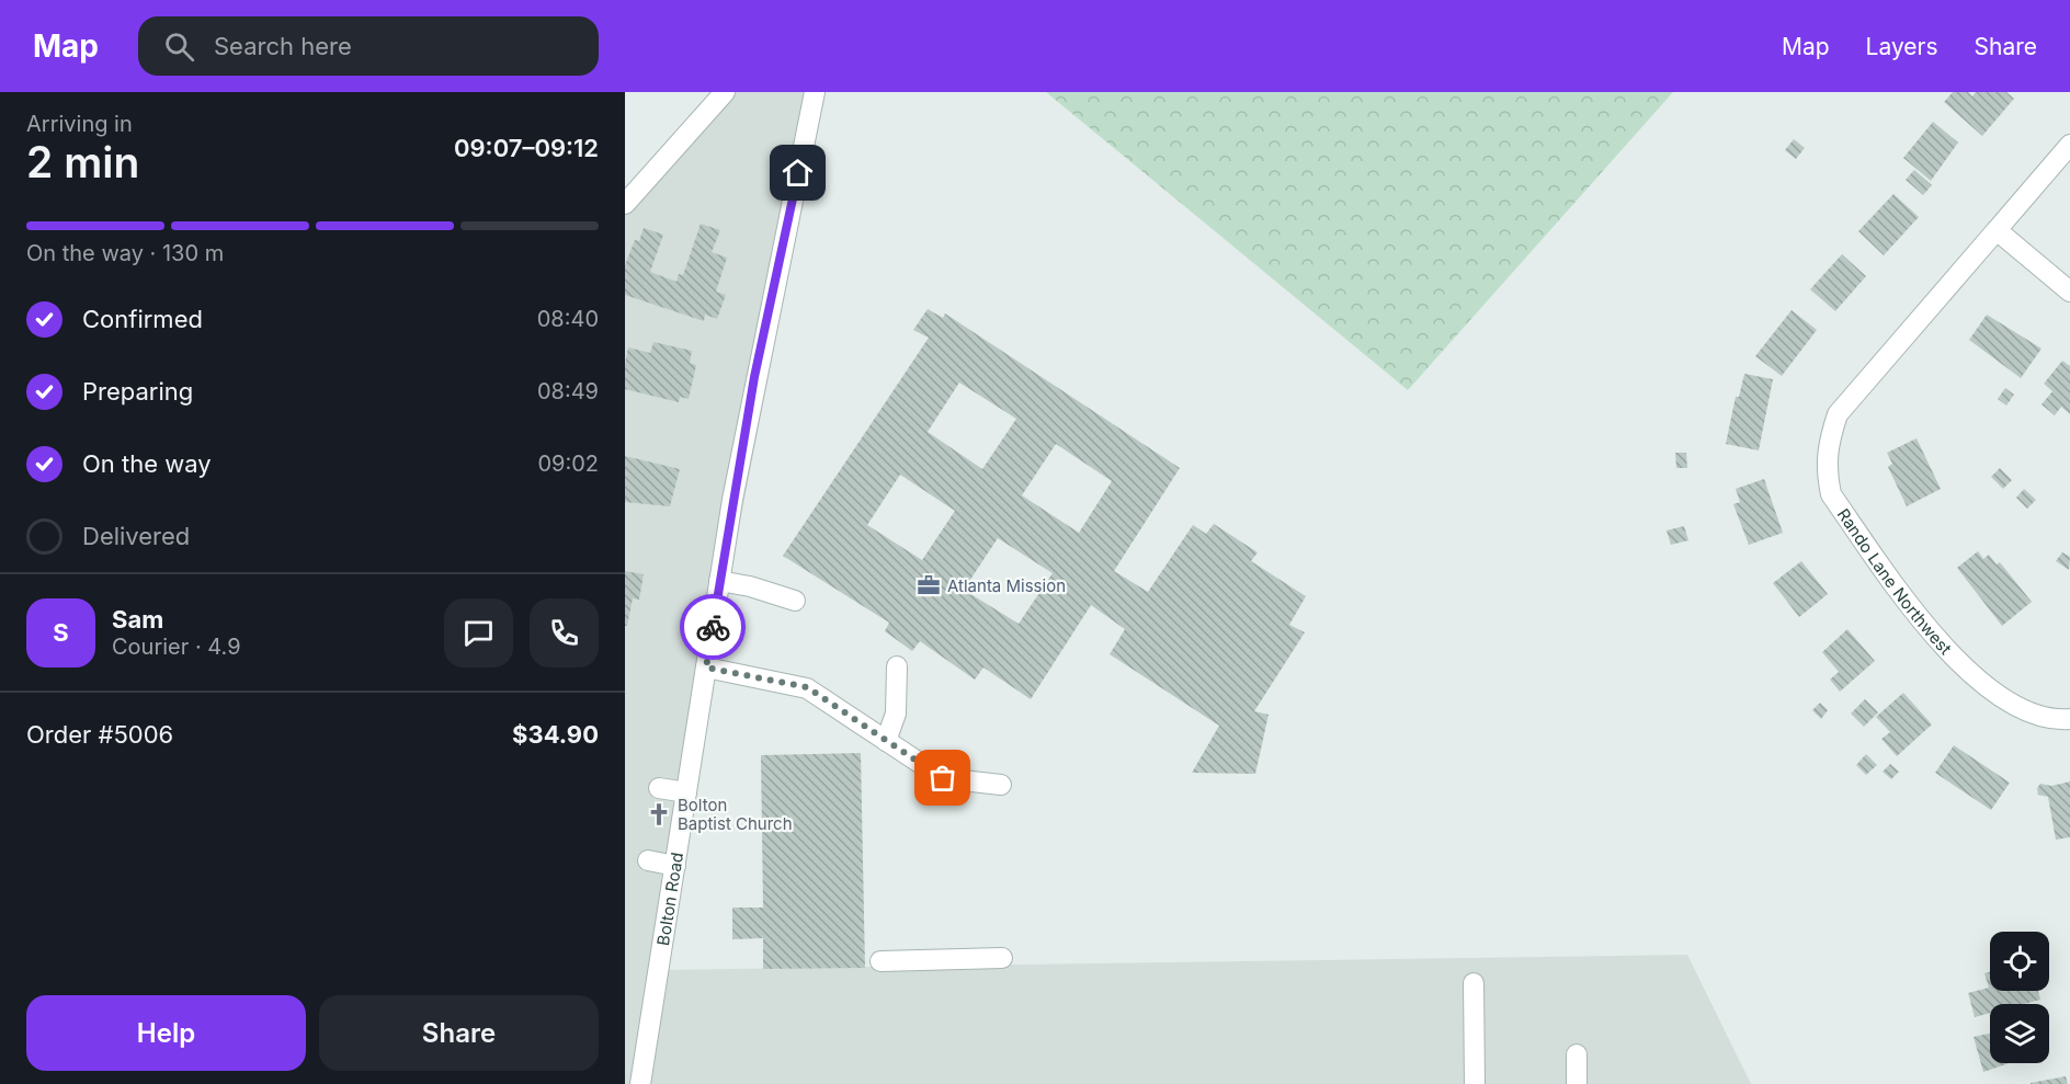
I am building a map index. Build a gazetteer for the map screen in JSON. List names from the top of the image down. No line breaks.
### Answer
{"streets":{"street":["Rando Lane Northwest","Bolton Road"]},"places":{"office":["Atlanta Mission"],"church":["Bolton Baptist Church"]},"page":{"header":"Map","search":"Search here","nav":["Map","Layers","Share"],"heading":["2 min","Arriving in","09:07–09:12"],"panel":["Sam","Courier · 4.9","Order #5006","$34.90"],"bar":"On the way · 130 m","list":[["Confirmed","08:40"],["Preparing","08:49"],["On the way","09:02"],"Delivered"],"round":"S","buttons":["Help","Share"]}}
